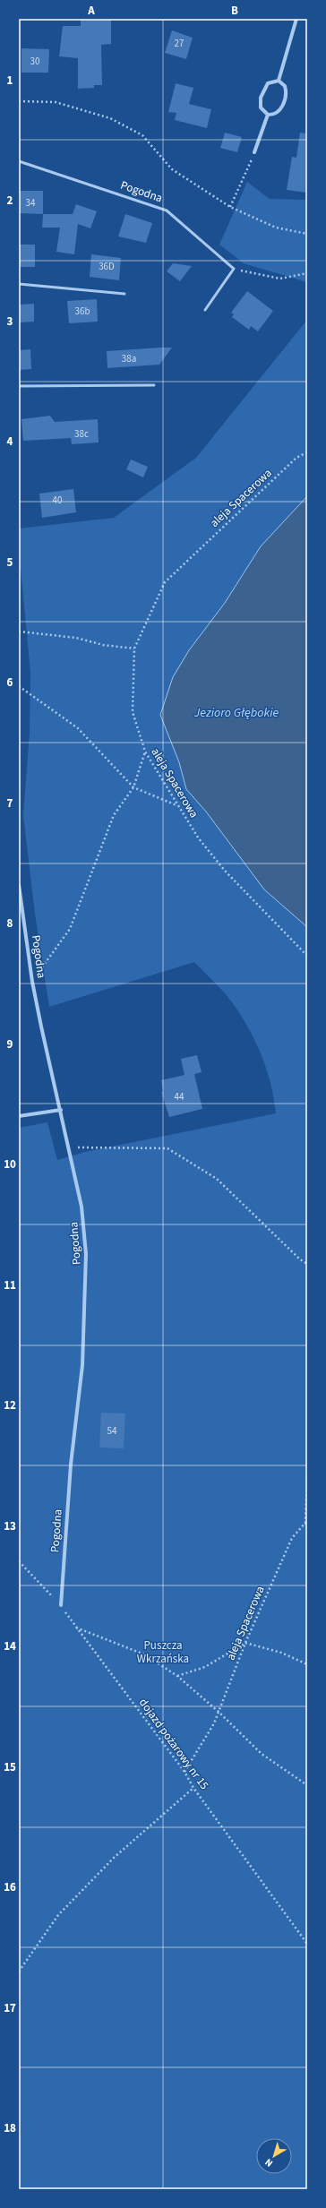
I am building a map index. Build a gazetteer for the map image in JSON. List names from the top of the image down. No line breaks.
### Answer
{"streets":{"street":["Pogodna"],"path":["aleja Spacerowa","dojazd pożarowy nr 15"]},"crossings":[["Pogodna","dojazd pożarowy nr 15"],["aleja Spacerowa","dojazd pożarowy nr 15"]],"water":["Jezioro Głębokie"],"parks":["Puszcza Wkrzańska"],"house_numbers":["27","30","34","36D","36b","38a","38c","40","44","54"],"north":"bottom left","grid":{"columns":["A","B"],"rows":["1","2","3","4","5","6","7","8","9","10","11","12","13","14","15","16","17","18"]}}
